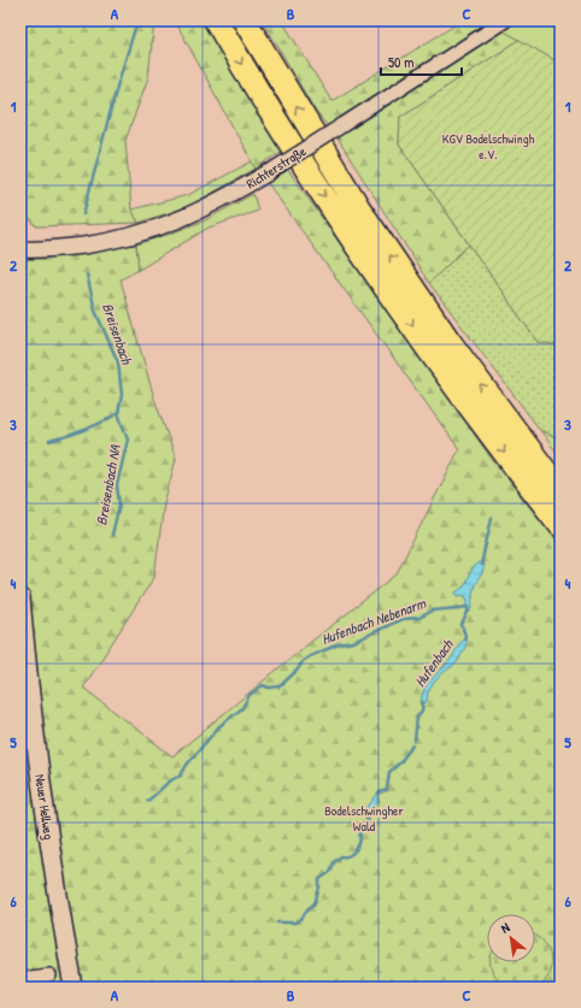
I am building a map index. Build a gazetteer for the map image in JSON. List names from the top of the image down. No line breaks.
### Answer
{"streets":{"main road":["Neuer Hellweg"],"street":["Richterstraße"]},"water":["Breisenbach","Breisenbach NA","Hufenbach Nebenarm","Hufenbach"],"parks":["KGV Bodelschwingh e.V.","Bodelschwingher Wald"],"scale_bar":"50 m","north":"top left","grid":{"columns":["A","B","C"],"rows":["1","2","3","4","5","6"]}}
